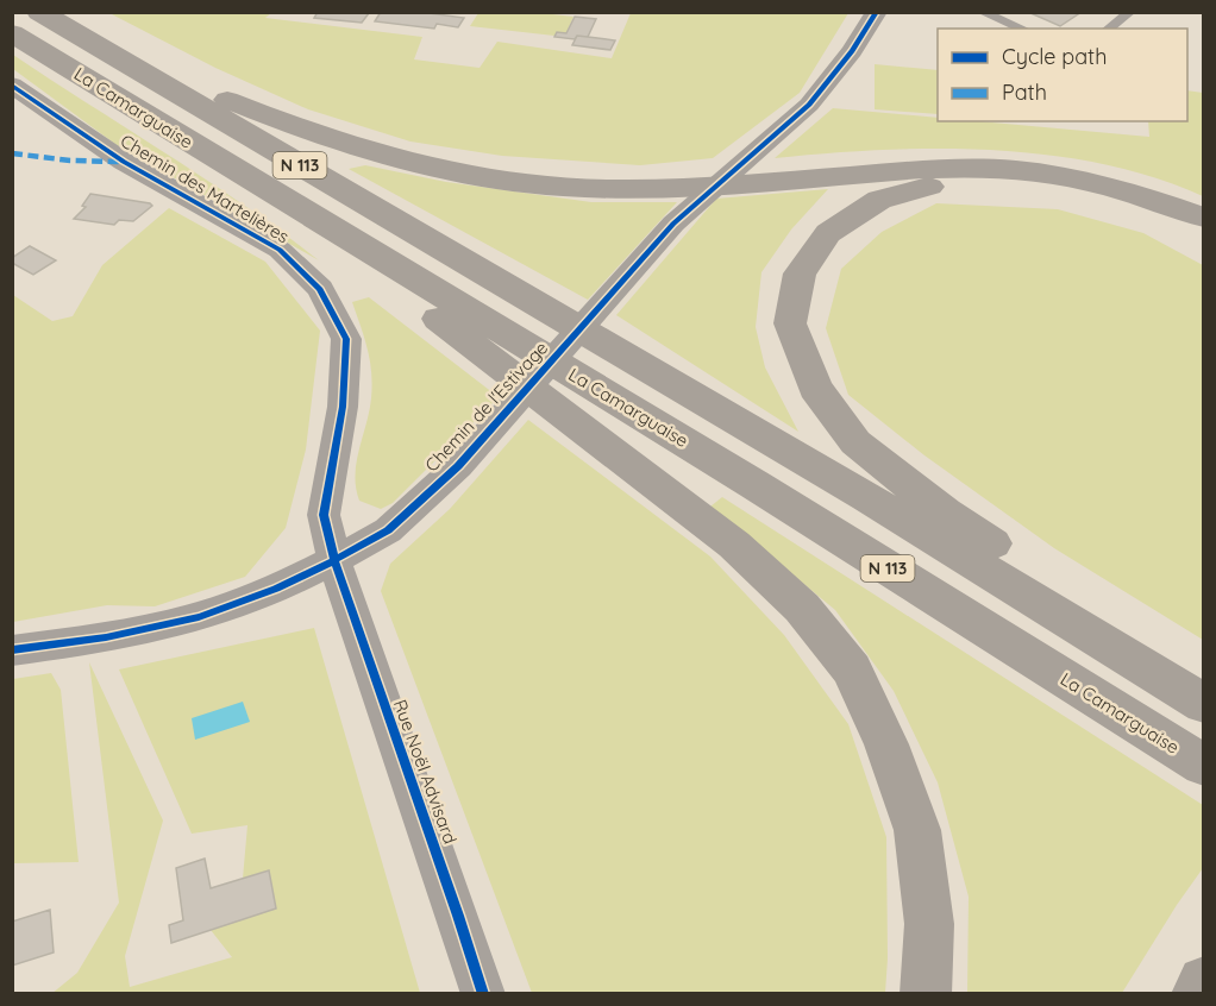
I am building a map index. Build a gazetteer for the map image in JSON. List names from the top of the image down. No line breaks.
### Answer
{"streets":{"highway":["La Camarguaise","N 113"],"street":["Chemin des Martelières","Chemin de l'Estivage","Rue Noël Advisard"]},"crossings":[["Chemin des Martelières","Chemin de l'Estivage"],["Chemin des Martelières","Rue Noël Advisard"],["Chemin de l'Estivage","Rue Noël Advisard"]],"legend":["Cycle path","Path"]}
